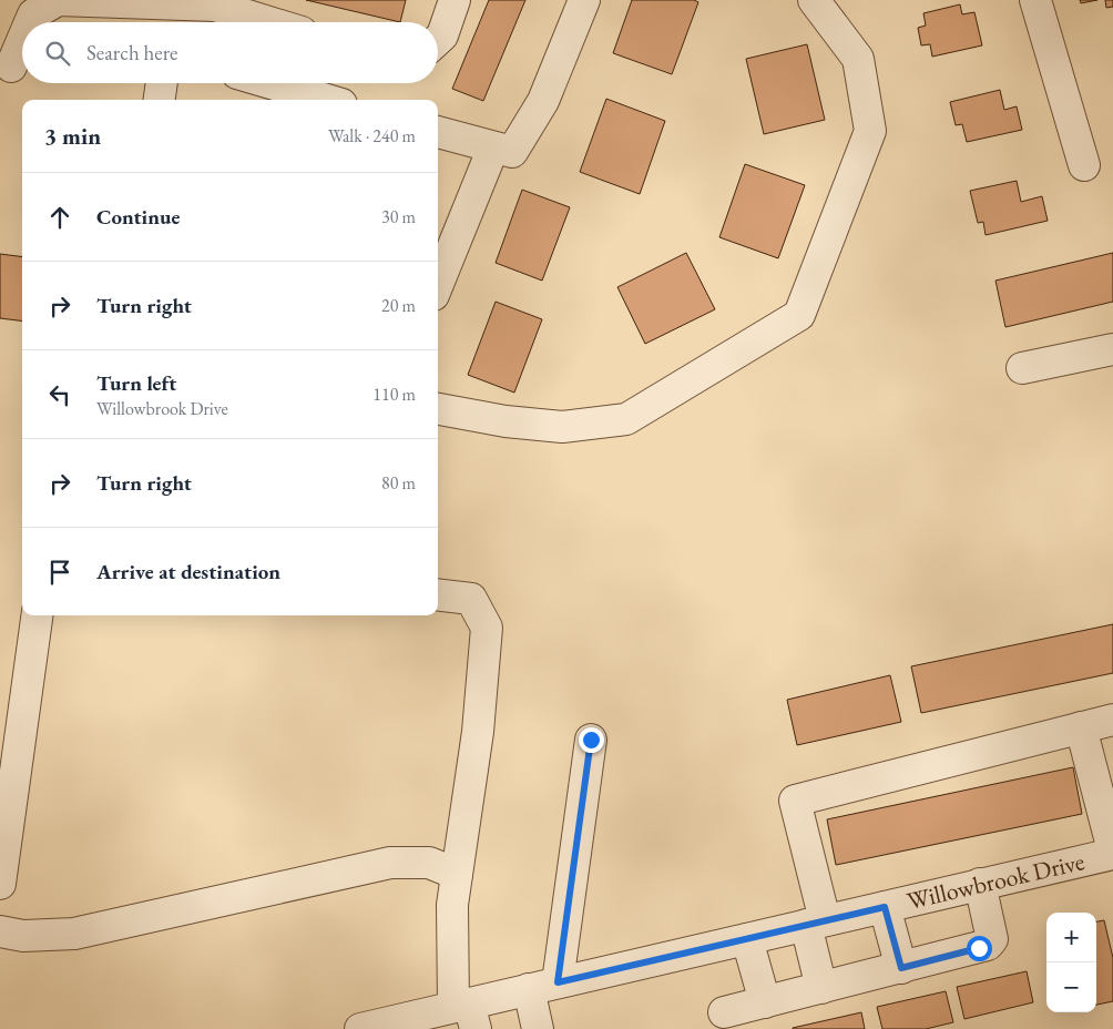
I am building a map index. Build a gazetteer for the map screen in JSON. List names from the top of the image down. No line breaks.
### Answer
{"streets":{"street":["Willowbrook Drive"]},"page":{"search":"Search here","heading":["3 min","Walk · 240 m"],"list":[["Continue","30 m"],["Turn right","20 m"],["Turn left","Willowbrook Drive","110 m"],["Turn right","80 m"],"Arrive at destination"],"map_buttons":["+","−"]}}
